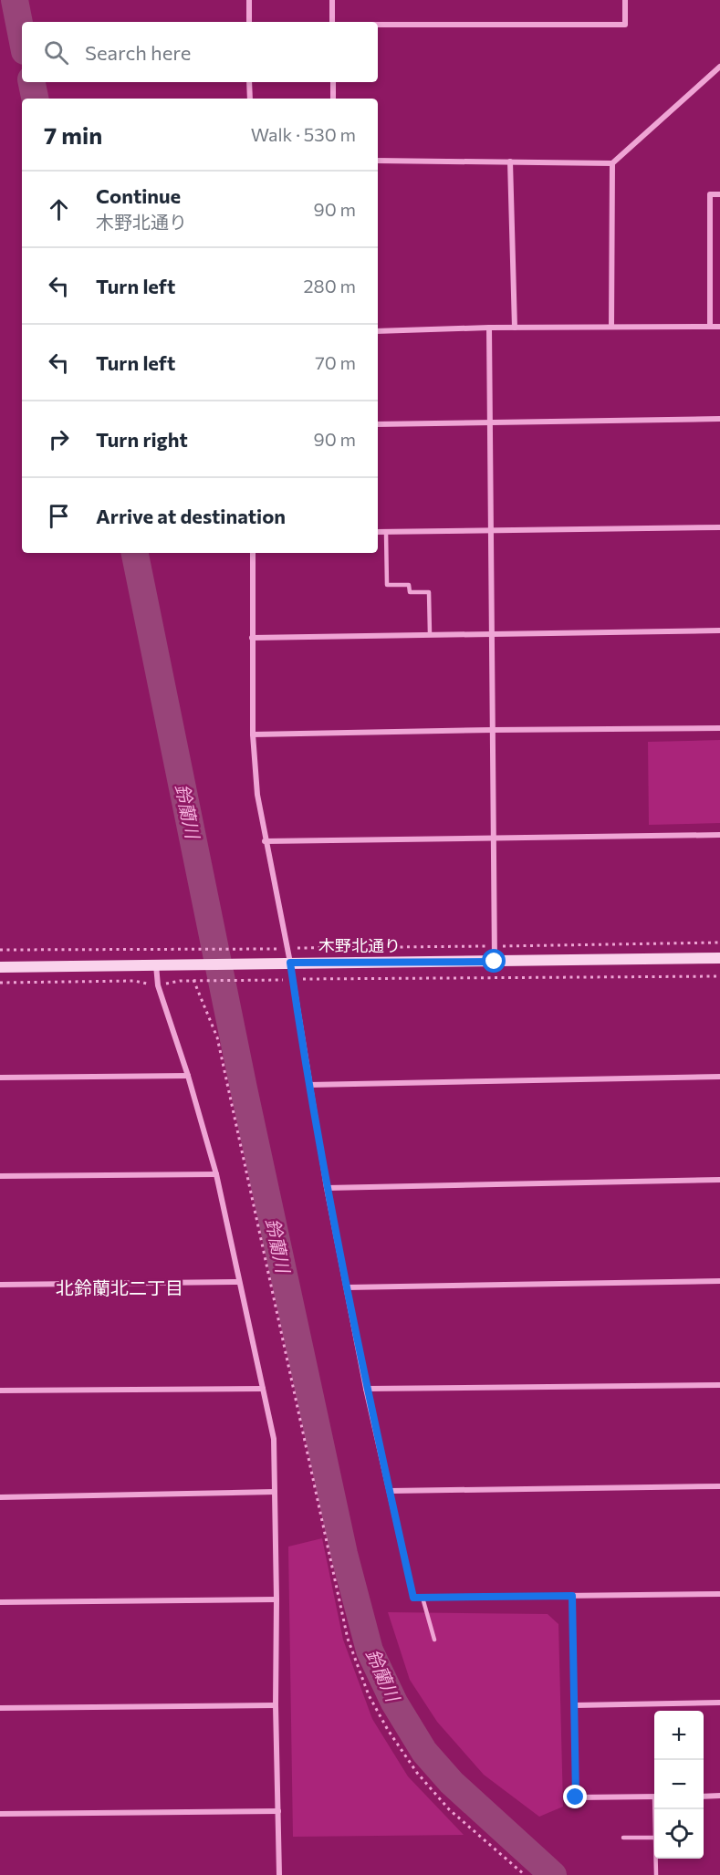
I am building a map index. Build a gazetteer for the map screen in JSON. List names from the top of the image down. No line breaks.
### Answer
{"streets":{"street":["木野北通り"]},"districts":["北鈴蘭北二丁目"],"water":["鈴蘭川"],"page":{"search":"Search here","heading":["7 min","Walk · 530 m"],"list":[["Continue","木野北通り","90 m"],["Turn left","280 m"],["Turn left","70 m"],["Turn right","90 m"],"Arrive at destination"],"map_buttons":["+","−"]}}
